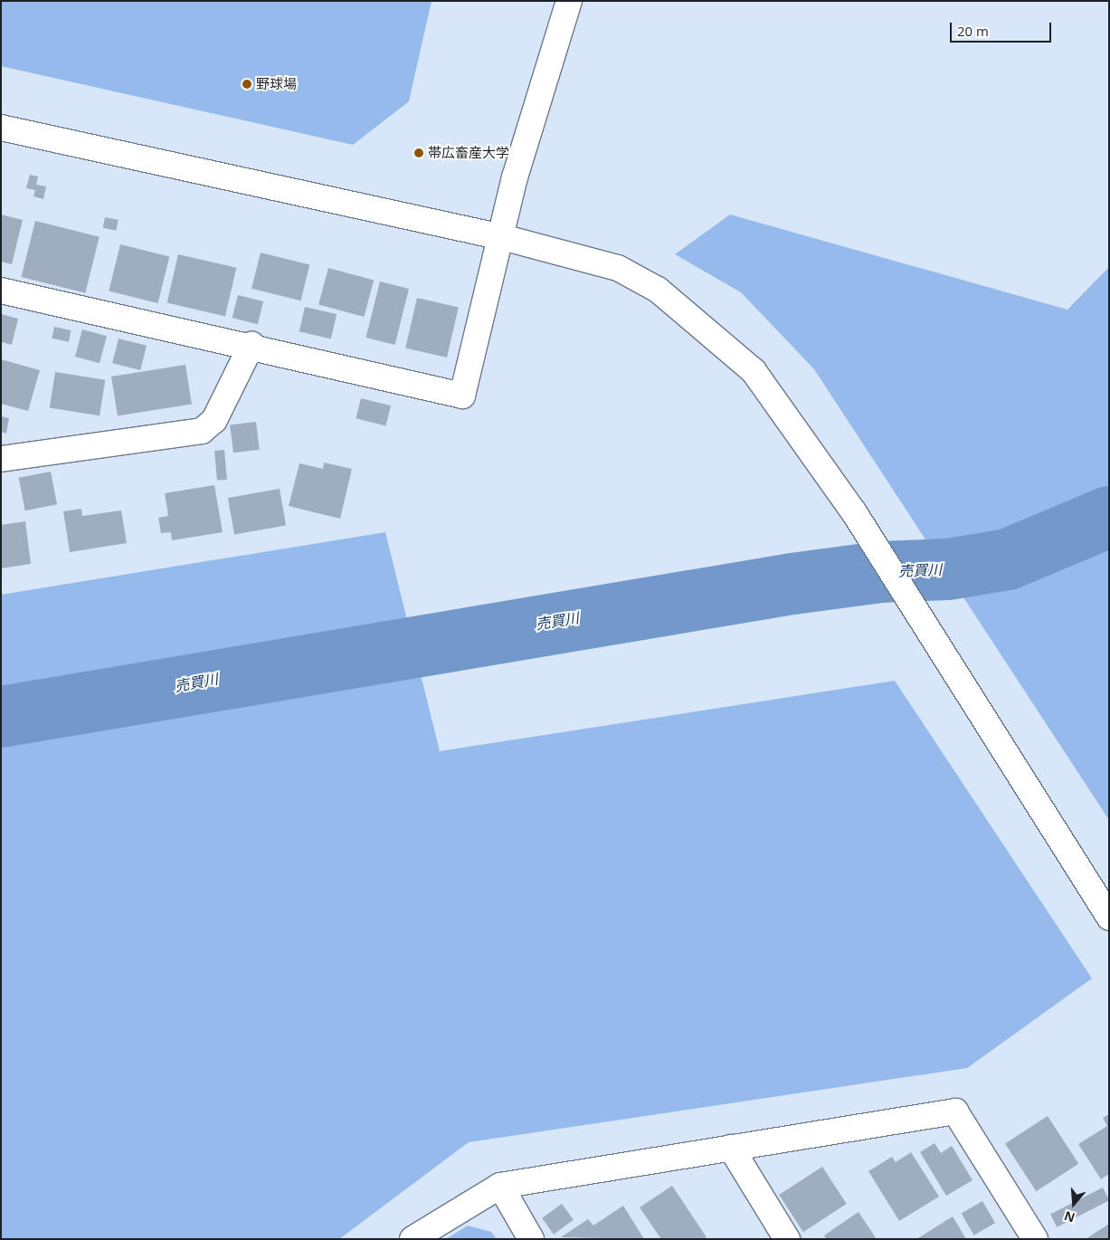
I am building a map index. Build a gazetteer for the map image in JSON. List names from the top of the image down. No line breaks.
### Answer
{"water":["売買川"],"places":["野球場","帯広畜産大学"],"scale_bar":"20 m","north":"bottom"}
